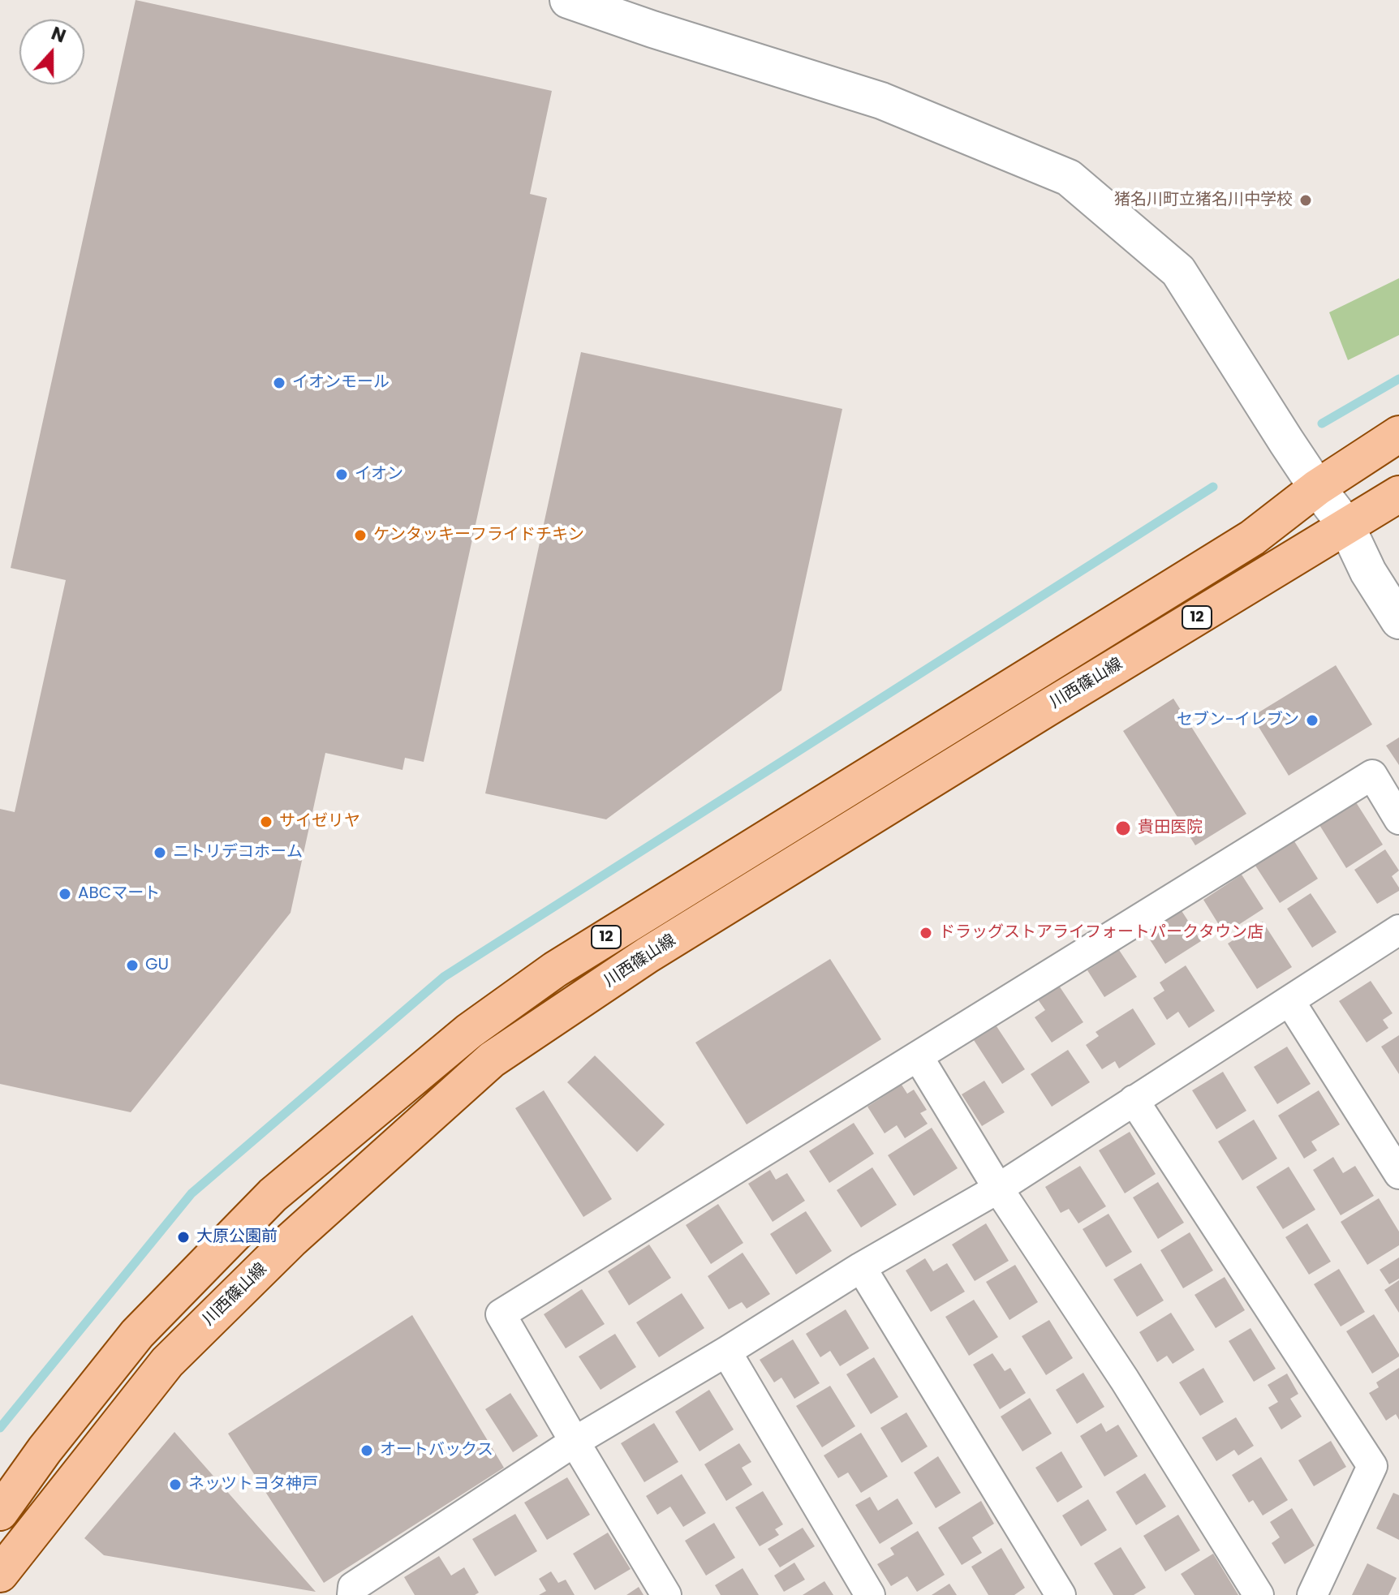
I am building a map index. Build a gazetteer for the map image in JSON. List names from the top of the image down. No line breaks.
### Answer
{"streets":{"main road":["12","川西篠山線"]},"places":["猪名川町立猪名川中学校","イオンモール","イオン","ケンタッキーフライドチキン","セブン-イレブン","サイゼリヤ","貴田医院","ニトリデコホーム","ABCマート","ドラッグストアライフォートパークタウン店","GU","大原公園前","オートバックス","ネッツトヨタ神戸"],"north":"top"}
